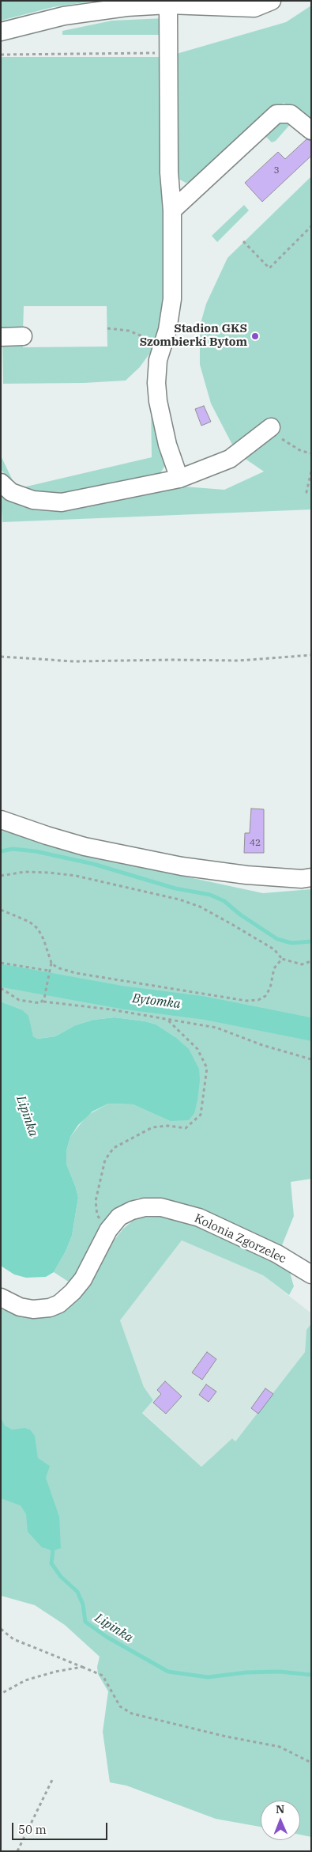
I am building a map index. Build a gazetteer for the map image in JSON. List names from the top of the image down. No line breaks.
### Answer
{"streets":{"street":["Kolonia Zgorzelec"]},"water":["Bytomka","Lipinka"],"places":["Stadion GKS Szombierki Bytom"],"house_numbers":["3","42"],"scale_bar":"50 m","north":"top"}
